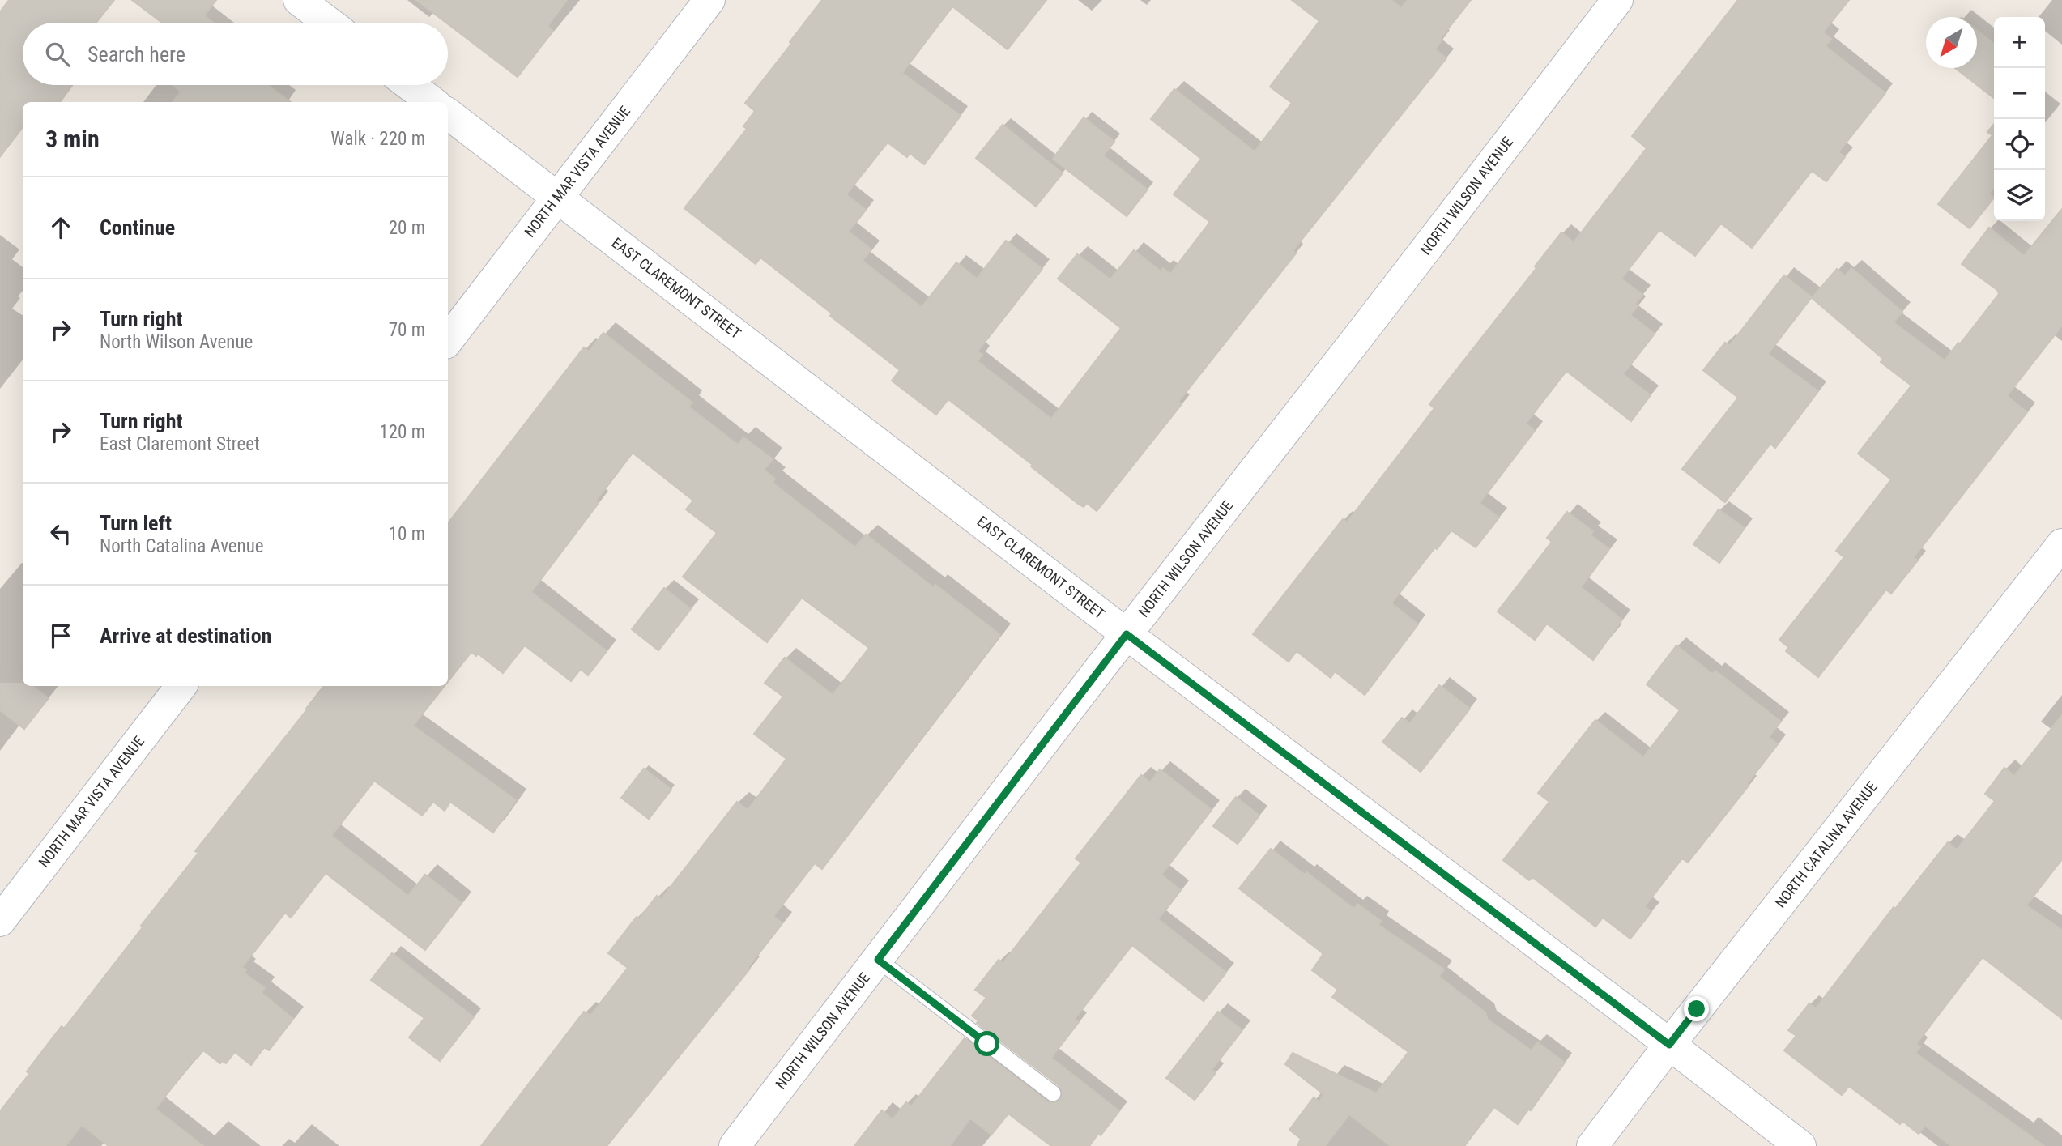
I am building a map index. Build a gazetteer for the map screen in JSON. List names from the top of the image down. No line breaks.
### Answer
{"streets":{"street":["NORTH MAR VISTA AVENUE","NORTH WILSON AVENUE","EAST CLAREMONT STREET","NORTH CATALINA AVENUE"]},"crossings":[["NORTH MAR VISTA AVENUE","EAST CLAREMONT STREET"],["NORTH WILSON AVENUE","EAST CLAREMONT STREET"],["EAST CLAREMONT STREET","NORTH CATALINA AVENUE"]],"north":"bottom left","page":{"map_buttons":["+","−"],"search":"Search here","heading":["3 min","Walk · 220 m"],"list":[["Continue","20 m"],["Turn right","North Wilson Avenue","70 m"],["Turn right","East Claremont Street","120 m"],["Turn left","North Catalina Avenue","10 m"],"Arrive at destination"]}}
